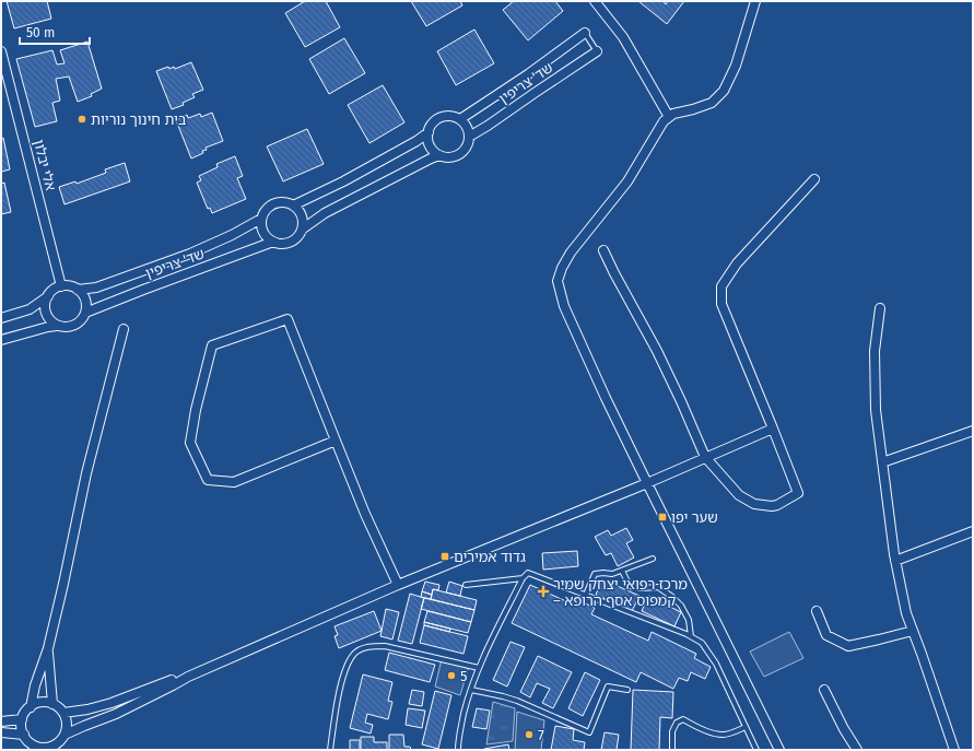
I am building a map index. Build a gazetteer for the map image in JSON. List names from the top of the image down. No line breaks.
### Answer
{"streets":{"street":["שד' צריפין","אלי יבלון"]},"crossings":[["שד' צריפין","אלי יבלון"]],"places":{"other":["בית חינוך נוריות","5","7"],"transit":["שער יפו","גדוד אמירים"],"health":["מרכז רפואי יצחק שמיר – קמפוס אסף הרופא"]},"scale_bar":"50 m"}
